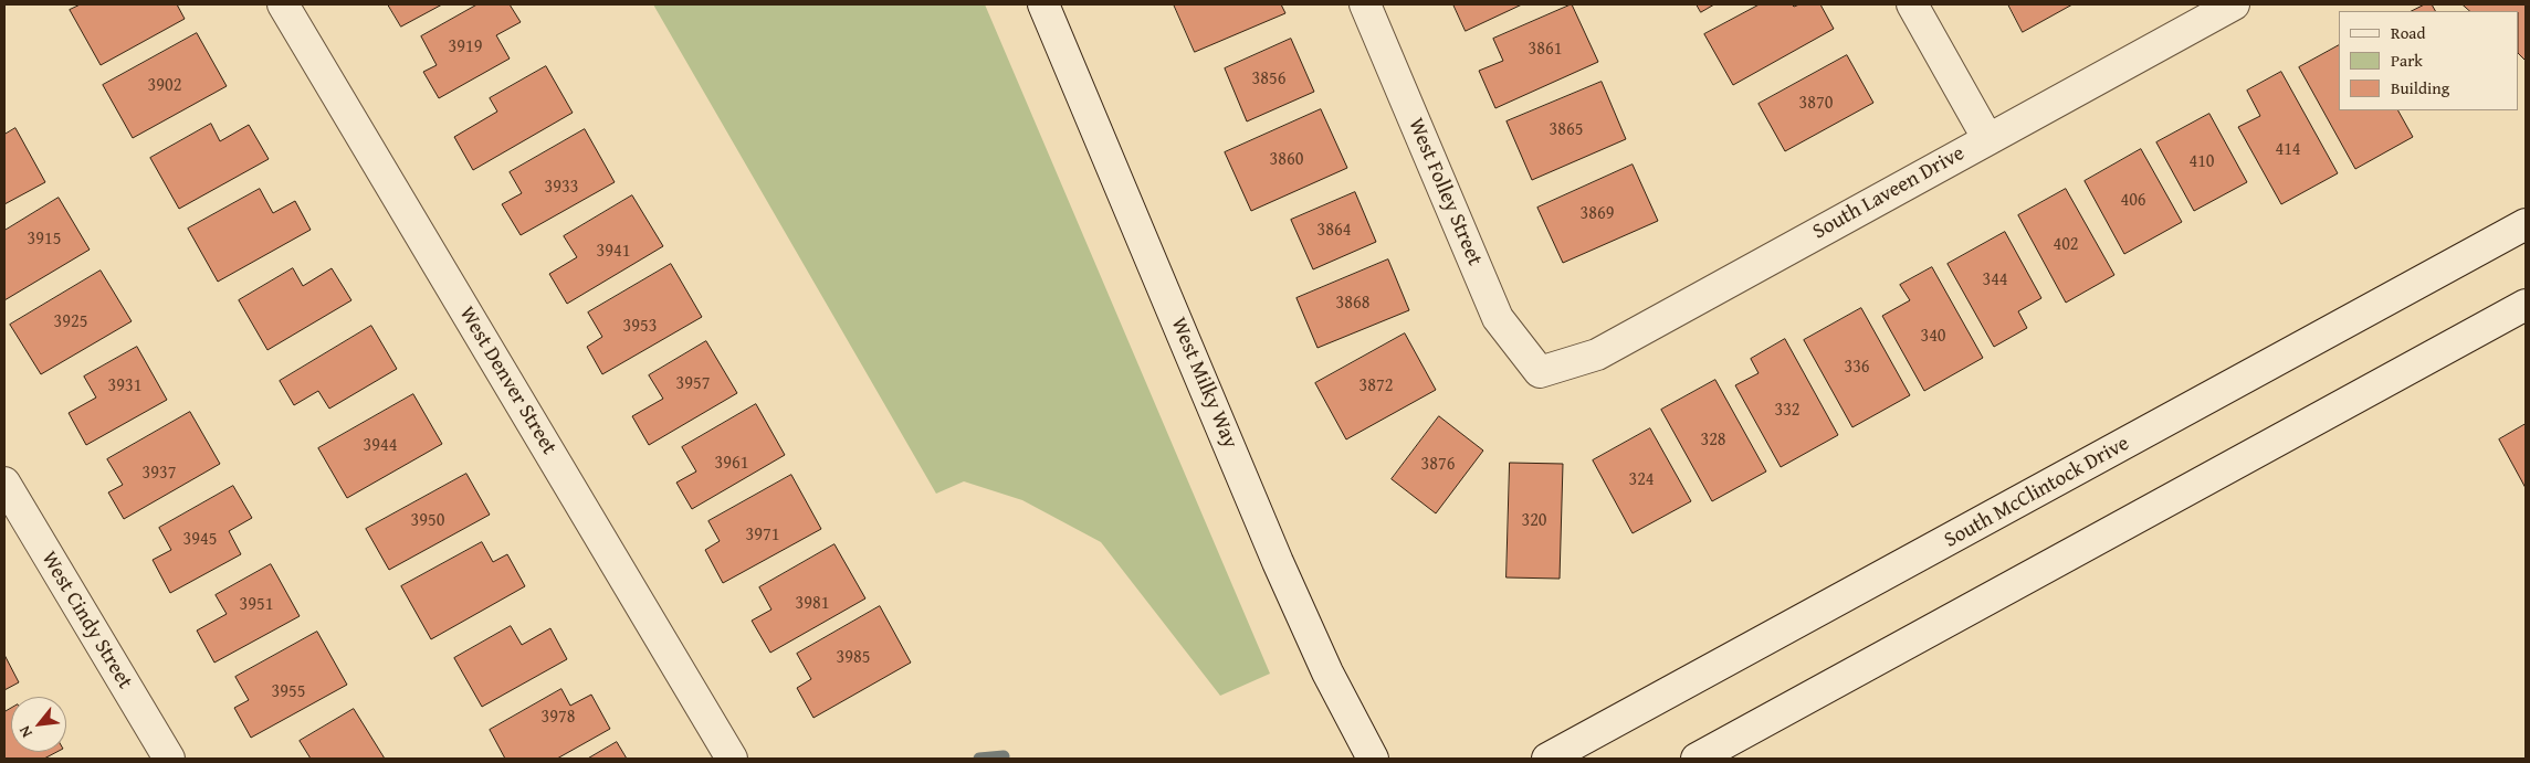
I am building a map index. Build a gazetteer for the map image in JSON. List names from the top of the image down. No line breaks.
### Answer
{"streets":{"street":["West Folley Street","South Laveen Drive","West Denver Street","West Milky Way","South McClintock Drive","West Cindy Street"]},"crossings":[["West Folley Street","South Laveen Drive"]],"house_numbers":["3919","3861","3856","3902","3870","3865","414","3860","410","3933","406","3869","3864","3915","402","3941","344","3868","3925","3953","340","336","3957","3931","3872","332","328","3944","3961","3876","3937","324","3950","320","3971","3945","3981","3951","3985","3955","3978"],"legend":["Road","Park","Building"],"north":"bottom left"}
